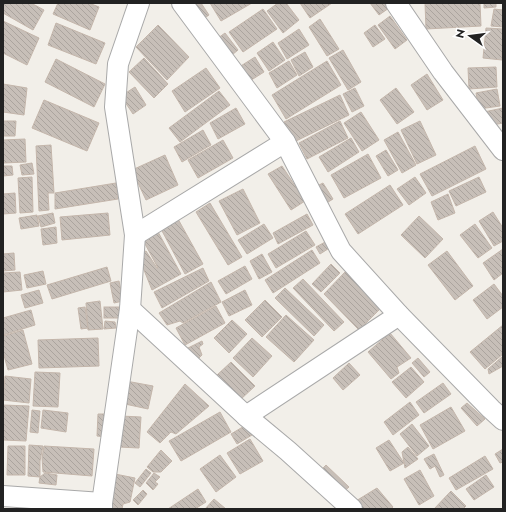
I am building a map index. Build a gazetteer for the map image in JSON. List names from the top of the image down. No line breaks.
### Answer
{"north":"left"}
